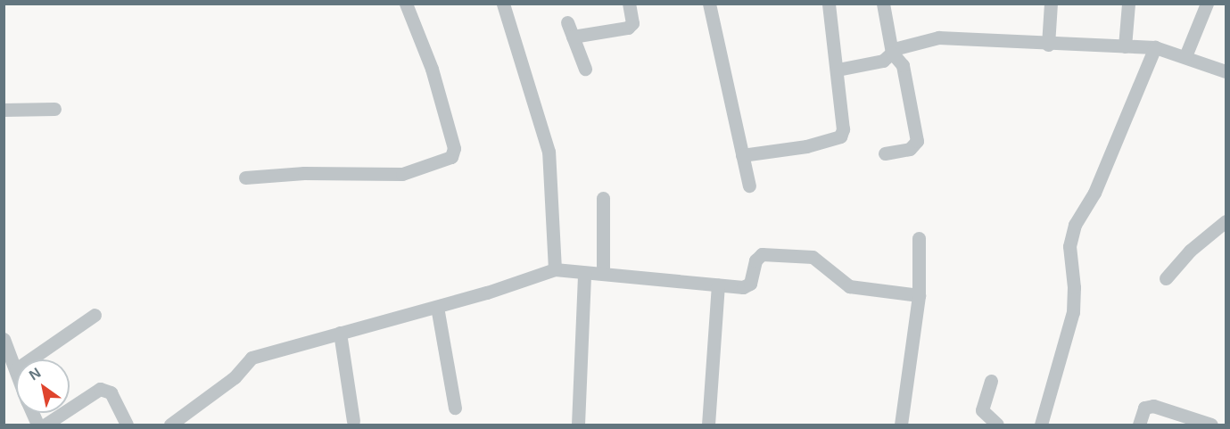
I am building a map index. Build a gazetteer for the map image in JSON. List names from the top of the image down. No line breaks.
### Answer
{"north":"top left"}
